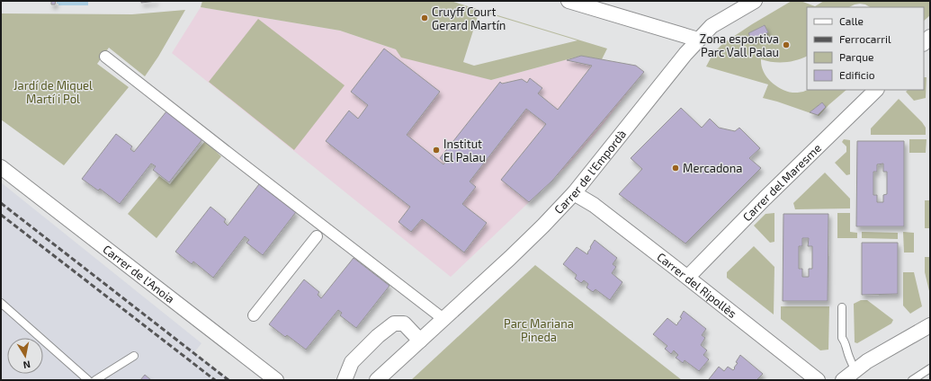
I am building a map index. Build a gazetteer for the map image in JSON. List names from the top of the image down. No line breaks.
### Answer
{"streets":{"street":["Carrer de l'Empordà","Carrer del Maresme","Carrer de l'Anoia","Carrer del Ripollès"]},"crossings":[["Carrer de l'Empordà","Carrer del Ripollès"],["Carrer del Maresme","Carrer del Ripollès"]],"parks":["Jardí de Miquel Martí i Pol","Parc Mariana Pineda"],"places":["Cruyff Court Gerard Martín","Zona esportiva Parc Vall Palau","Institut El Palau","Mercadona"],"legend":["Calle","Ferrocarril","Parque","Edificio"],"north":"bottom"}
